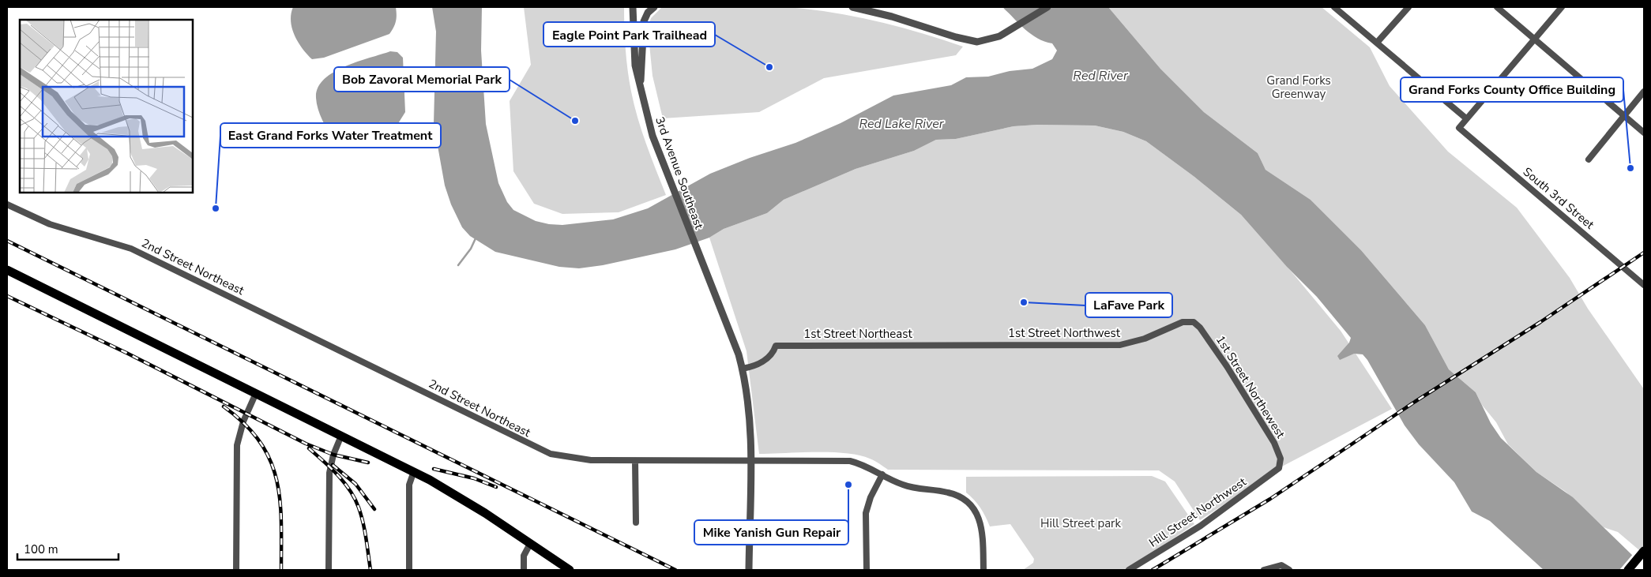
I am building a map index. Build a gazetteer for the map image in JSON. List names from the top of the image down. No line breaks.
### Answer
{"streets":{"street":["3rd Avenue Southeast","South 3rd Street","2nd Street Northeast","1st Street Northwest","1st Street Northeast","1st Street Northewest","Hill Street Northwest"]},"crossings":[["3rd Avenue Southeast","2nd Street Northeast"],["3rd Avenue Southeast","1st Street Northeast"],["1st Street Northwest","1st Street Northeast"],["1st Street Northwest","1st Street Northewest"],["1st Street Northewest","Hill Street Northwest"]],"water":["Red River","Red Lake River"],"parks":["Grand Forks Greenway","Hill Street park"],"places":["Eagle Point Park Trailhead","Bob Zavoral Memorial Park","Grand Forks County Office Building","East Grand Forks Water Treatment","LaFave Park","Mike Yanish Gun Repair"],"scale_bar":"100 m"}
